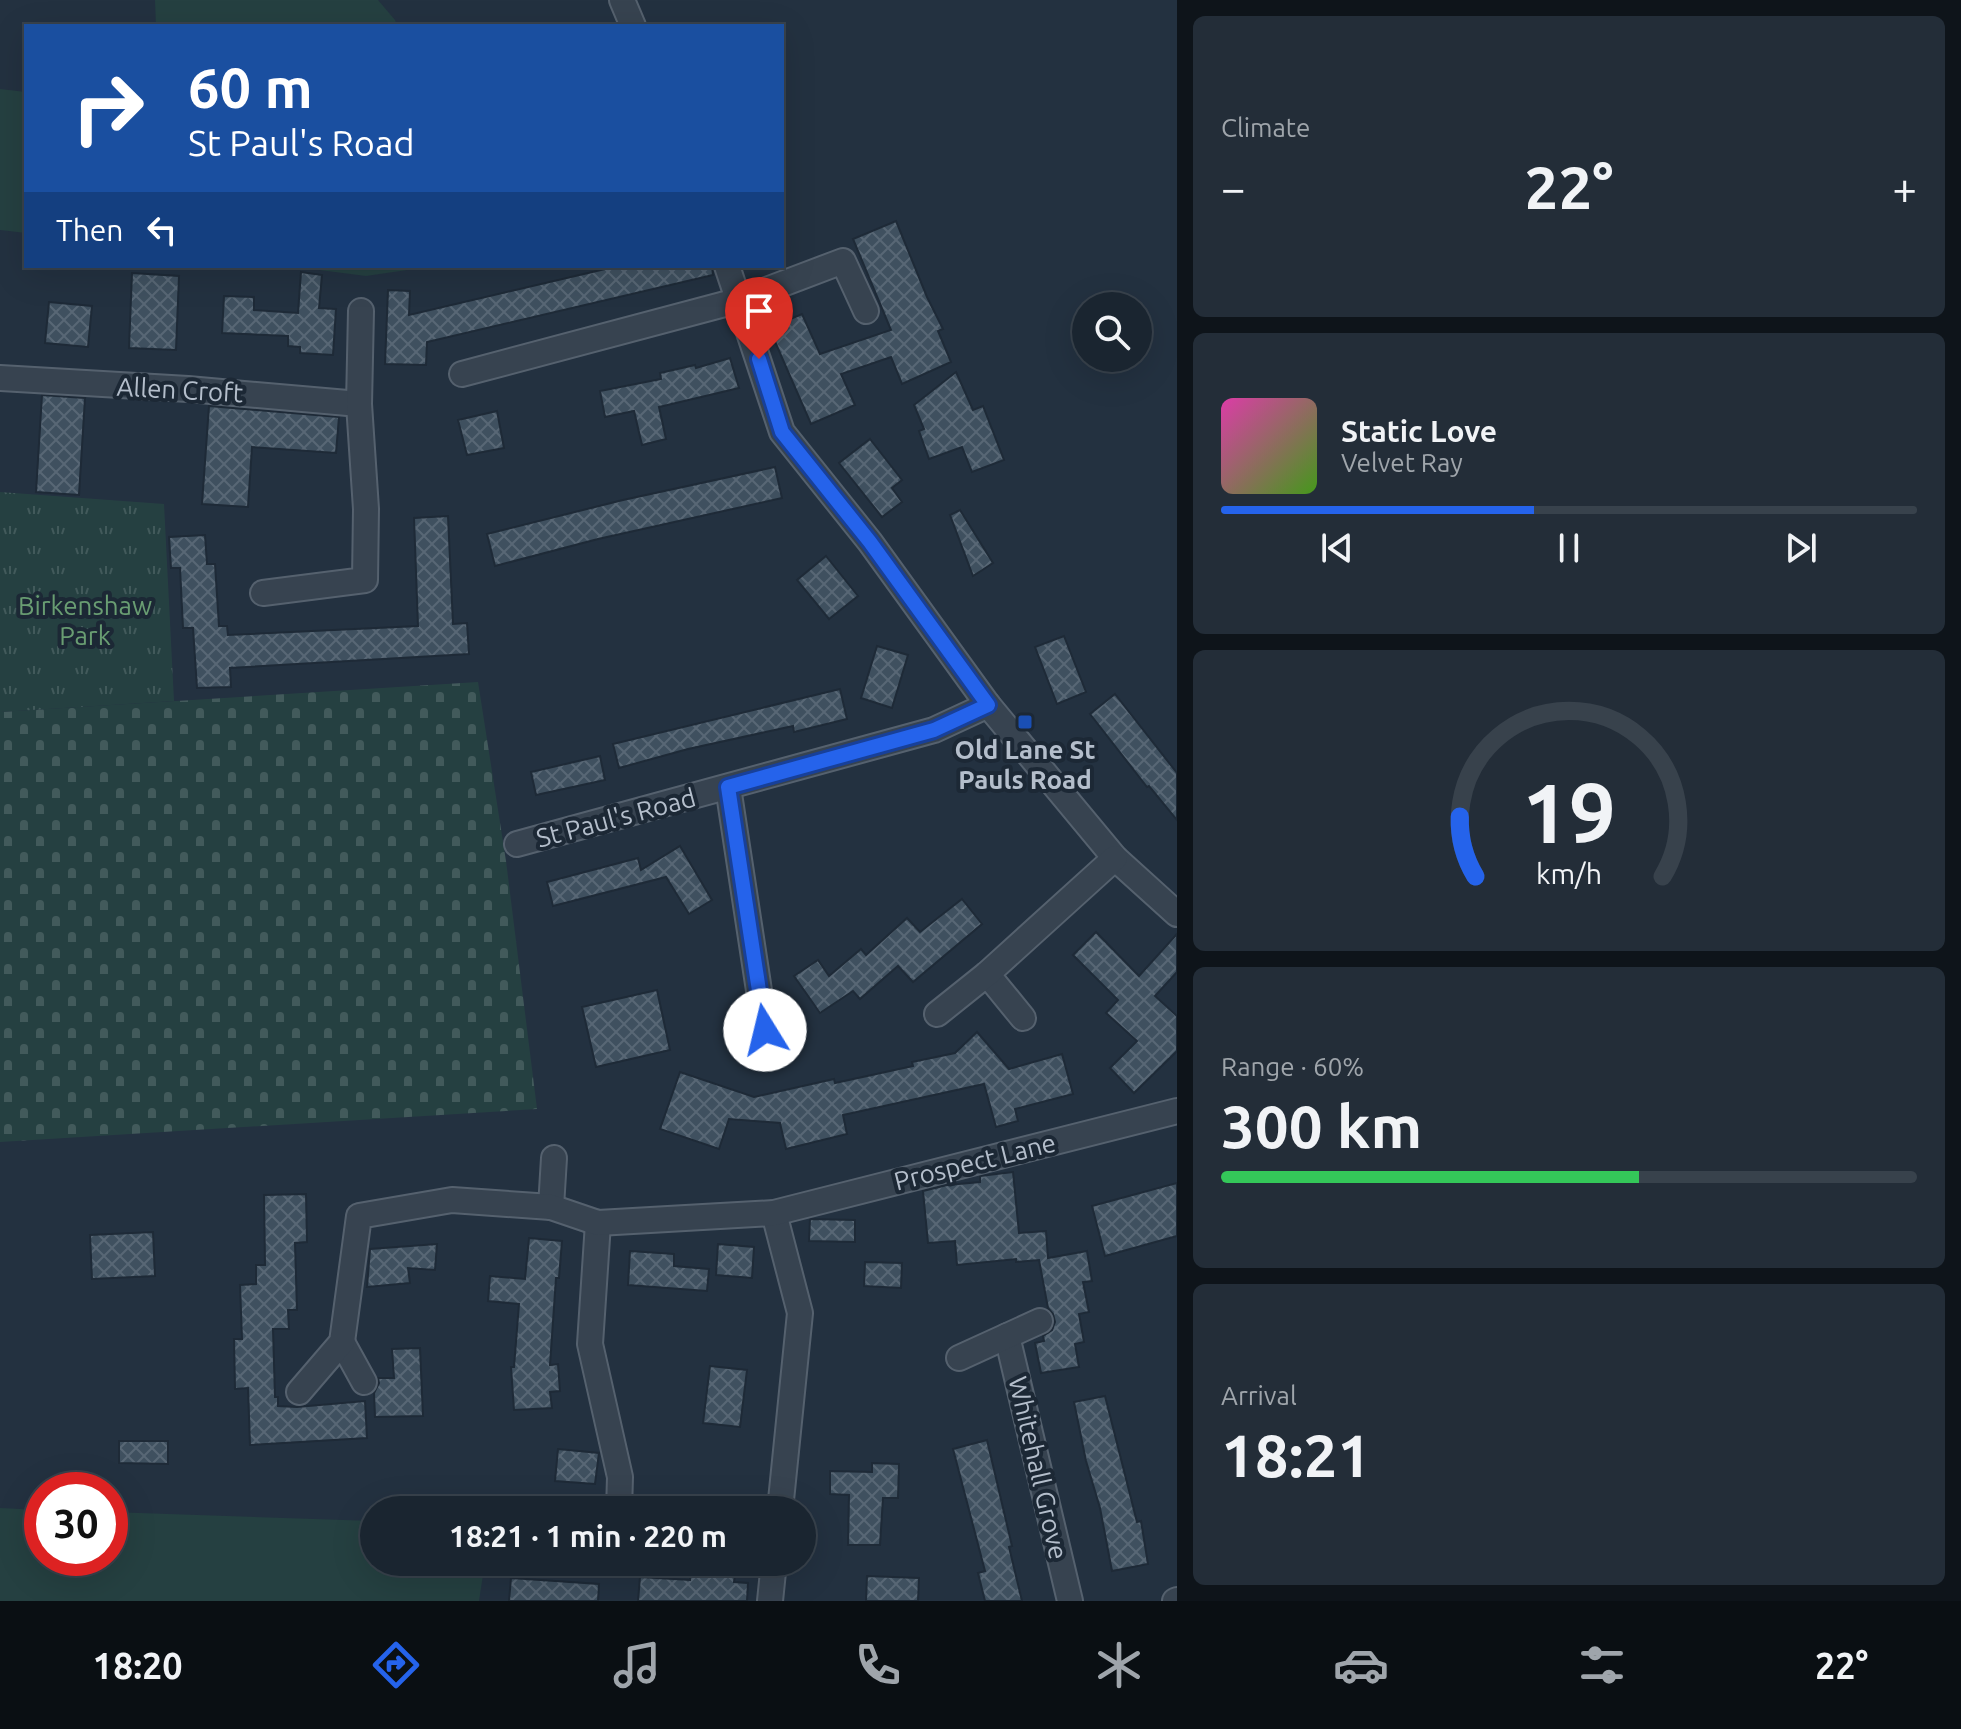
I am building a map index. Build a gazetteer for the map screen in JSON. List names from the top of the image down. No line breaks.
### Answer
{"streets":{"street":["Allen Croft","St Paul's Road","Prospect Lane","Whitehall Grove"]},"parks":["Birkenshaw Park"],"places":{"transit":["Old Lane St Pauls Road"]},"page":{"tile":["Climate",["Range · 60%","300 km"],["Arrival","18:21"]],"turn":["60 m","St Paul's Road"],"heat":["−","22°","+"],"then":"Then","song":["Static Love","Velvet Ray"],"limit":"30","trip":"18:21 · 1 min · 220 m","tabs":["18:20","22°"],"gauge":["19","km/h"]}}
